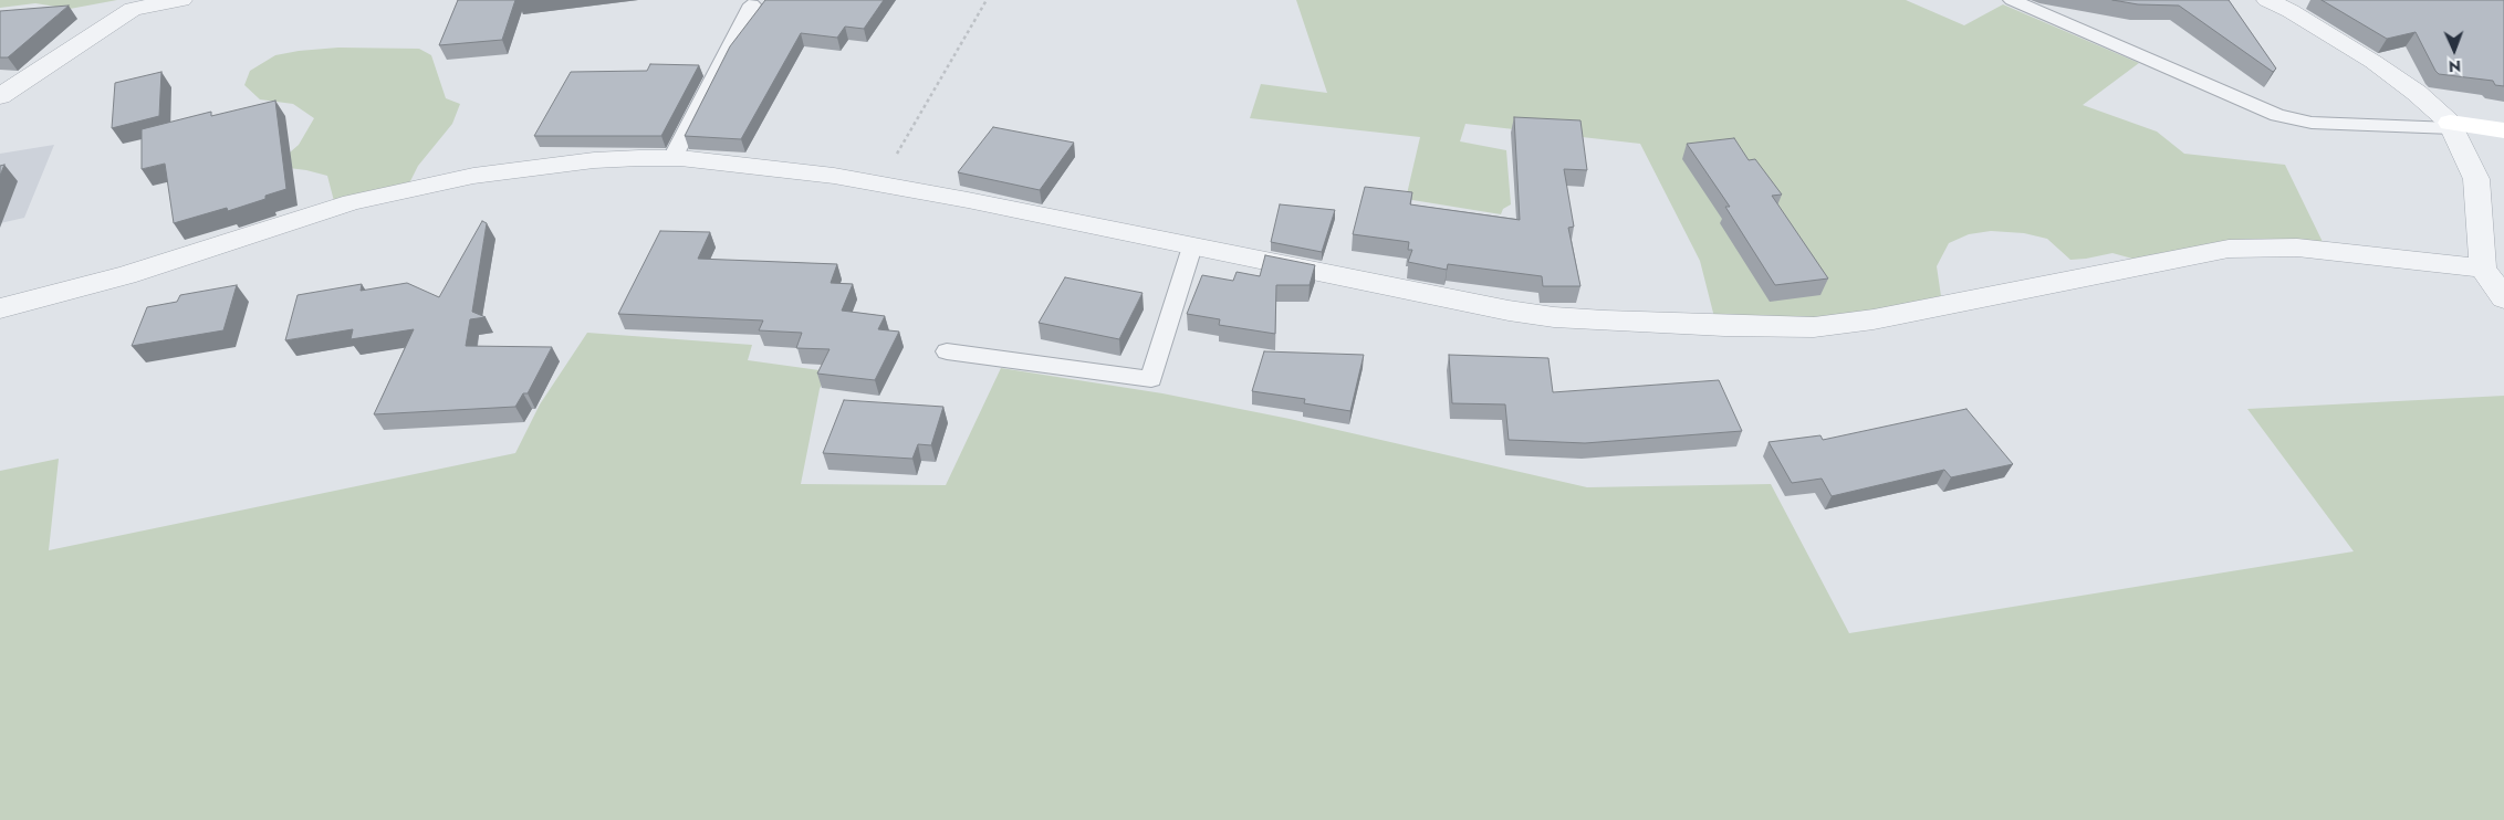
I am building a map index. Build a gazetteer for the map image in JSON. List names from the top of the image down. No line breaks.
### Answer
{"north":"bottom"}
